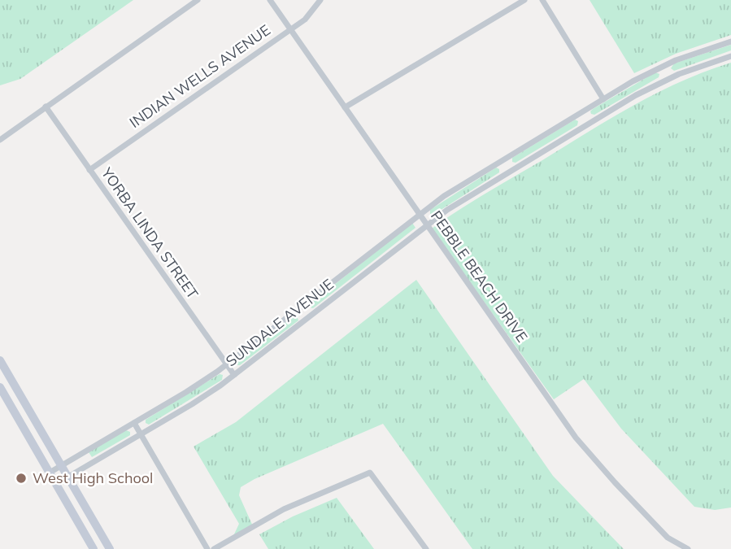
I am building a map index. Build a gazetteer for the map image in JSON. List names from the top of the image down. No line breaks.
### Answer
{"streets":{"street":["INDIAN WELLS AVENUE","YORBA LINDA STREET","PEBBLE BEACH DRIVE","SUNDALE AVENUE"]},"crossings":[["INDIAN WELLS AVENUE","YORBA LINDA STREET"],["INDIAN WELLS AVENUE","PEBBLE BEACH DRIVE"],["YORBA LINDA STREET","SUNDALE AVENUE"],["PEBBLE BEACH DRIVE","SUNDALE AVENUE"]],"places":["West High School"]}
